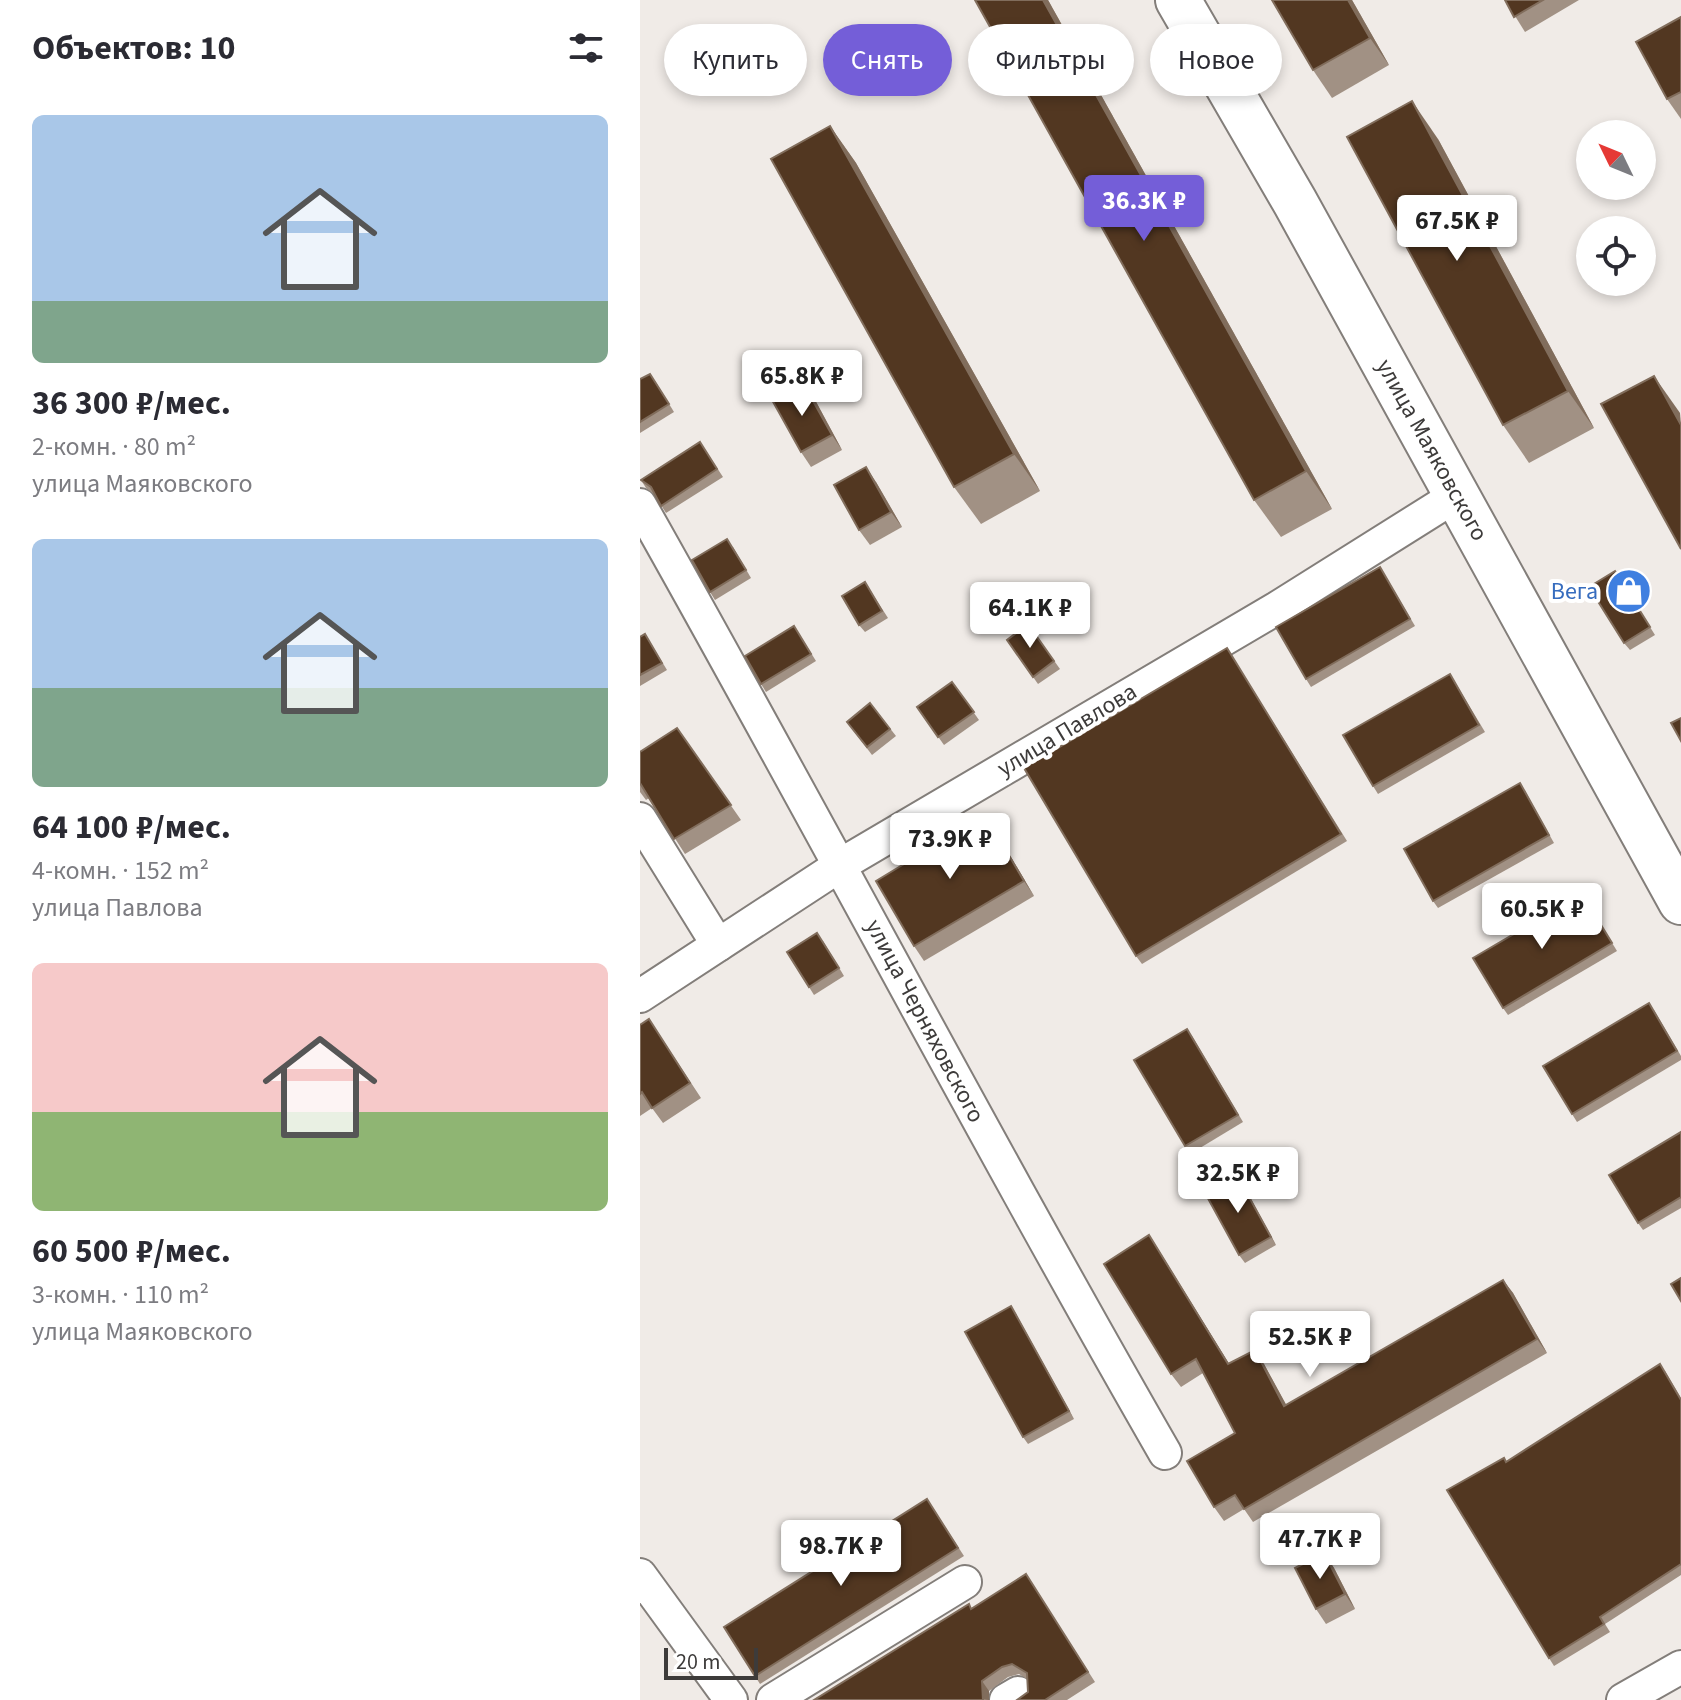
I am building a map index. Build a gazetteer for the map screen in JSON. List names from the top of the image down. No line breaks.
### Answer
{"streets":{"street":["улица Маяковского","улица Павлова","улица Черняховского"]},"crossings":[["улица Маяковского","улица Павлова"],["улица Павлова","улица Черняховского"]],"places":{"shop":["Вега"]},"scale_bar":"20 m","north":"top left","page":{"heading":"Объектов: 10","chip":["Купить","Снять","Фильтры","Новое"],"list":[{"name":"36 300 ₽/мес.","note":"2-комн. · 80 m² · улица Маяковского"},{"name":"64 100 ₽/мес.","note":"4-комн. · 152 m² · улица Павлова"},{"name":"60 500 ₽/мес.","note":"3-комн. · 110 m² · улица Маяковского"}],"price":["36.3K ₽","67.5K ₽","65.8K ₽","64.1K ₽","73.9K ₽","60.5K ₽","32.5K ₽","52.5K ₽","47.7K ₽","98.7K ₽"],"scale":"20 m"}}
